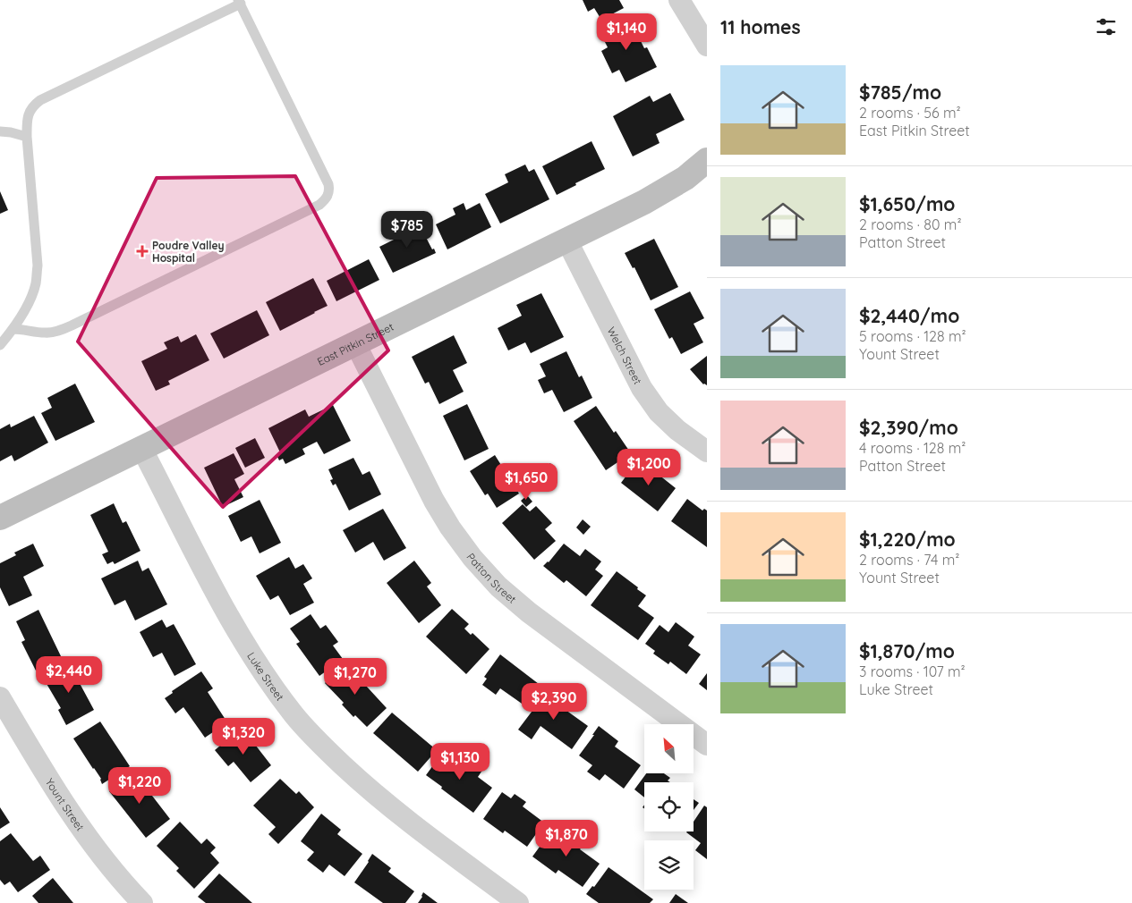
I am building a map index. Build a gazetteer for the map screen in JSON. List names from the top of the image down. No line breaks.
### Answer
{"streets":{"street":["East Pitkin Street","Welch Street","Patton Street","Luke Street","Yount Street"]},"crossings":[["East Pitkin Street","Welch Street"],["East Pitkin Street","Patton Street"],["East Pitkin Street","Luke Street"]],"places":{"health":["Poudre Valley Hospital"]},"north":"top left","page":{"heading":"11 homes","price":["$1,140","$785","$1,200","$1,650","$2,440","$1,270","$2,390","$1,320","$1,130","$1,220","$1,870"],"list":[{"name":"$785/mo","note":"2 rooms · 56 m² · East Pitkin Street"},{"name":"$1,650/mo","note":"2 rooms · 80 m² · Patton Street"},{"name":"$2,440/mo","note":"5 rooms · 128 m² · Yount Street"},{"name":"$2,390/mo","note":"4 rooms · 128 m² · Patton Street"},{"name":"$1,220/mo","note":"2 rooms · 74 m² · Yount Street"},{"name":"$1,870/mo","note":"3 rooms · 107 m² · Luke Street"}]}}
